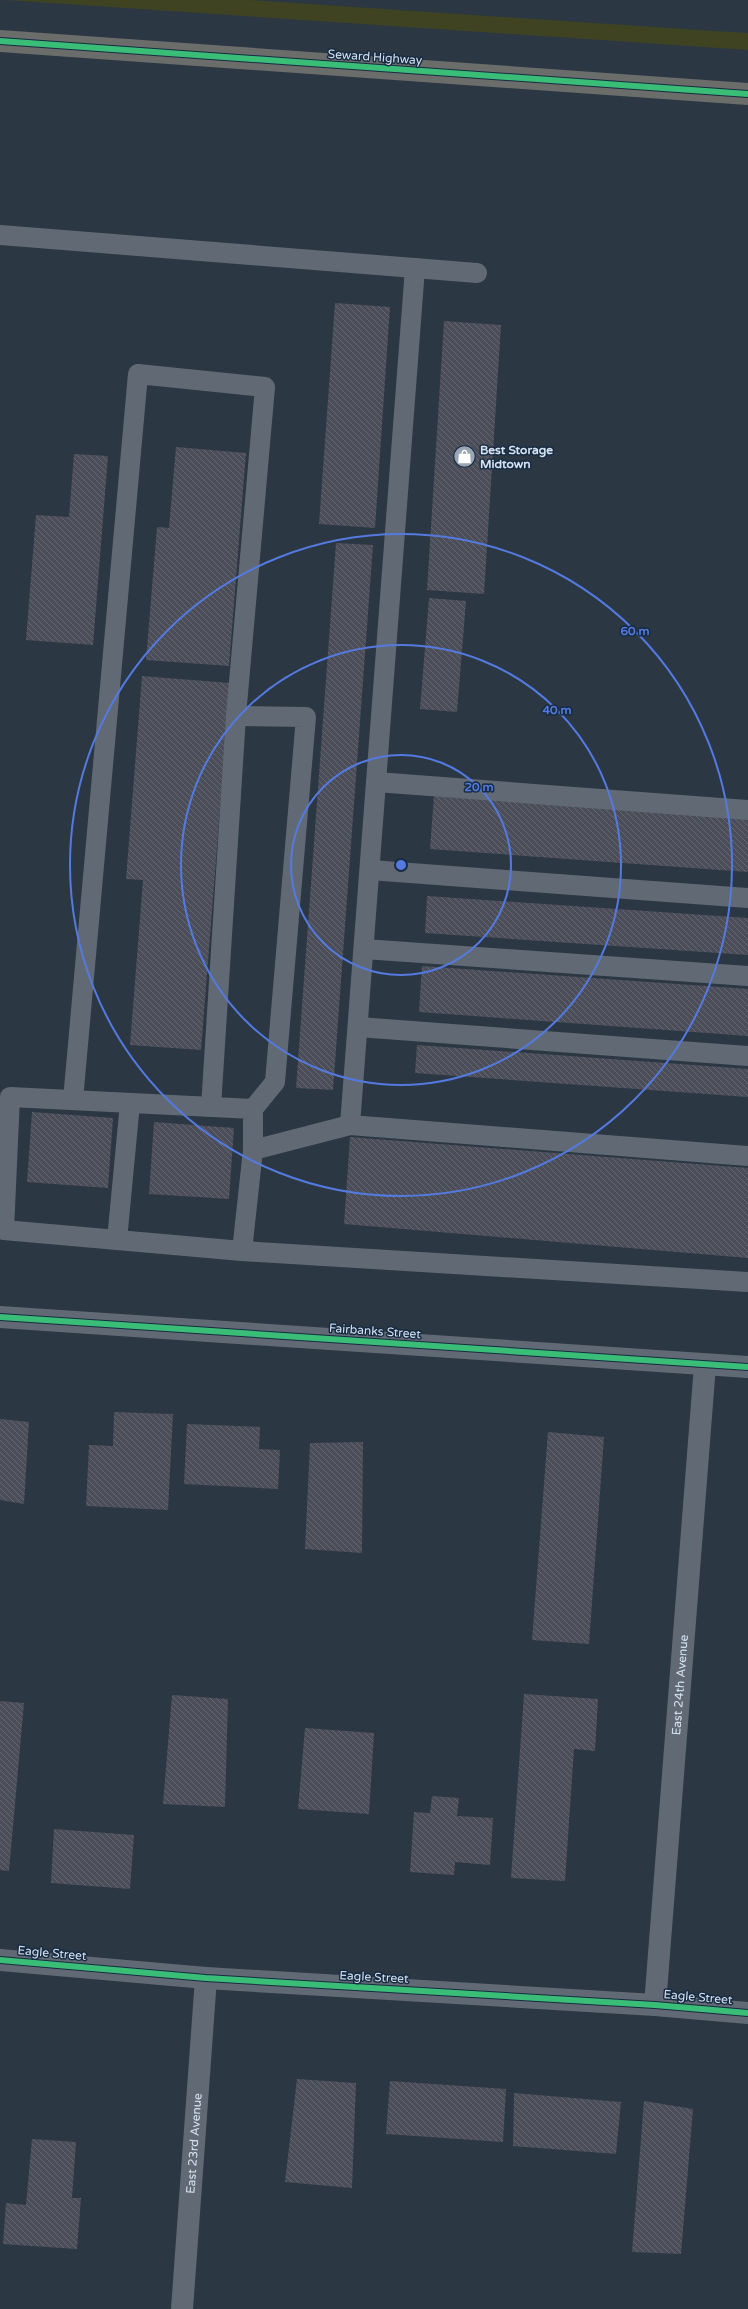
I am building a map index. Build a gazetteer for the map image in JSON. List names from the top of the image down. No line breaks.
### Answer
{"streets":{"highway":["Seward Highway"],"street":["Fairbanks Street","East 24th Avenue","Eagle Street","East 23rd Avenue"]},"crossings":[["Fairbanks Street","East 24th Avenue"],["East 24th Avenue","Eagle Street"],["Eagle Street","East 23rd Avenue"]],"places":{"shop":["Best Storage Midtown"]},"rings":["60 m","40 m","20 m"]}
